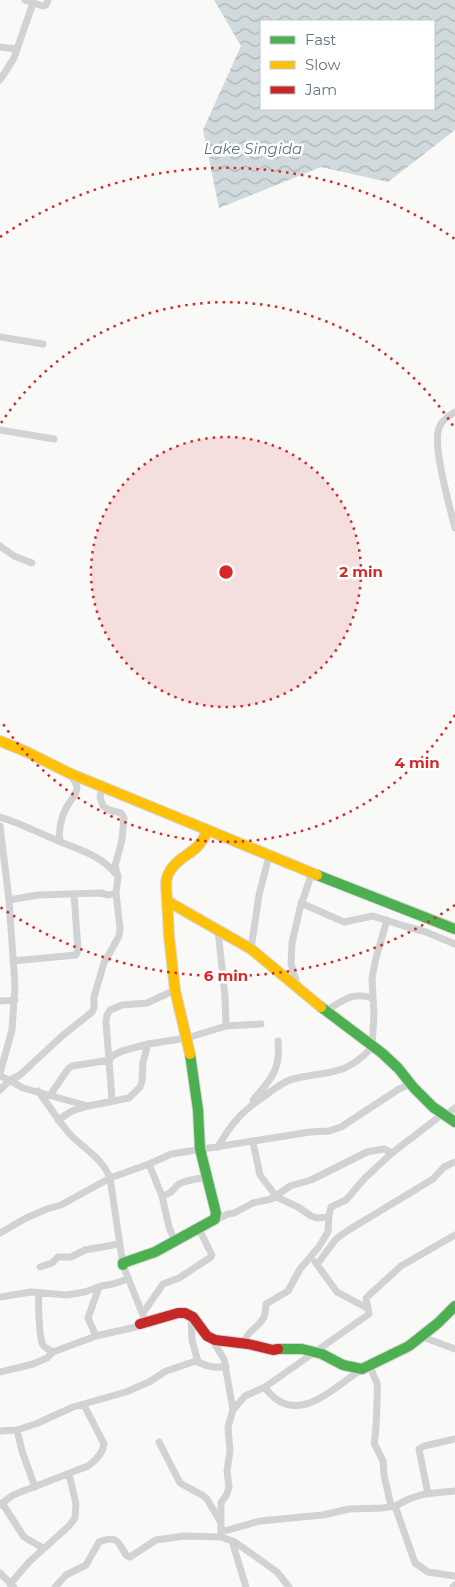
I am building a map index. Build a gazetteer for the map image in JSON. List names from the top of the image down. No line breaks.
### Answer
{"water":["Lake Singida"],"legend":["Fast","Slow","Jam"],"rings":["2 min","4 min","6 min"]}
